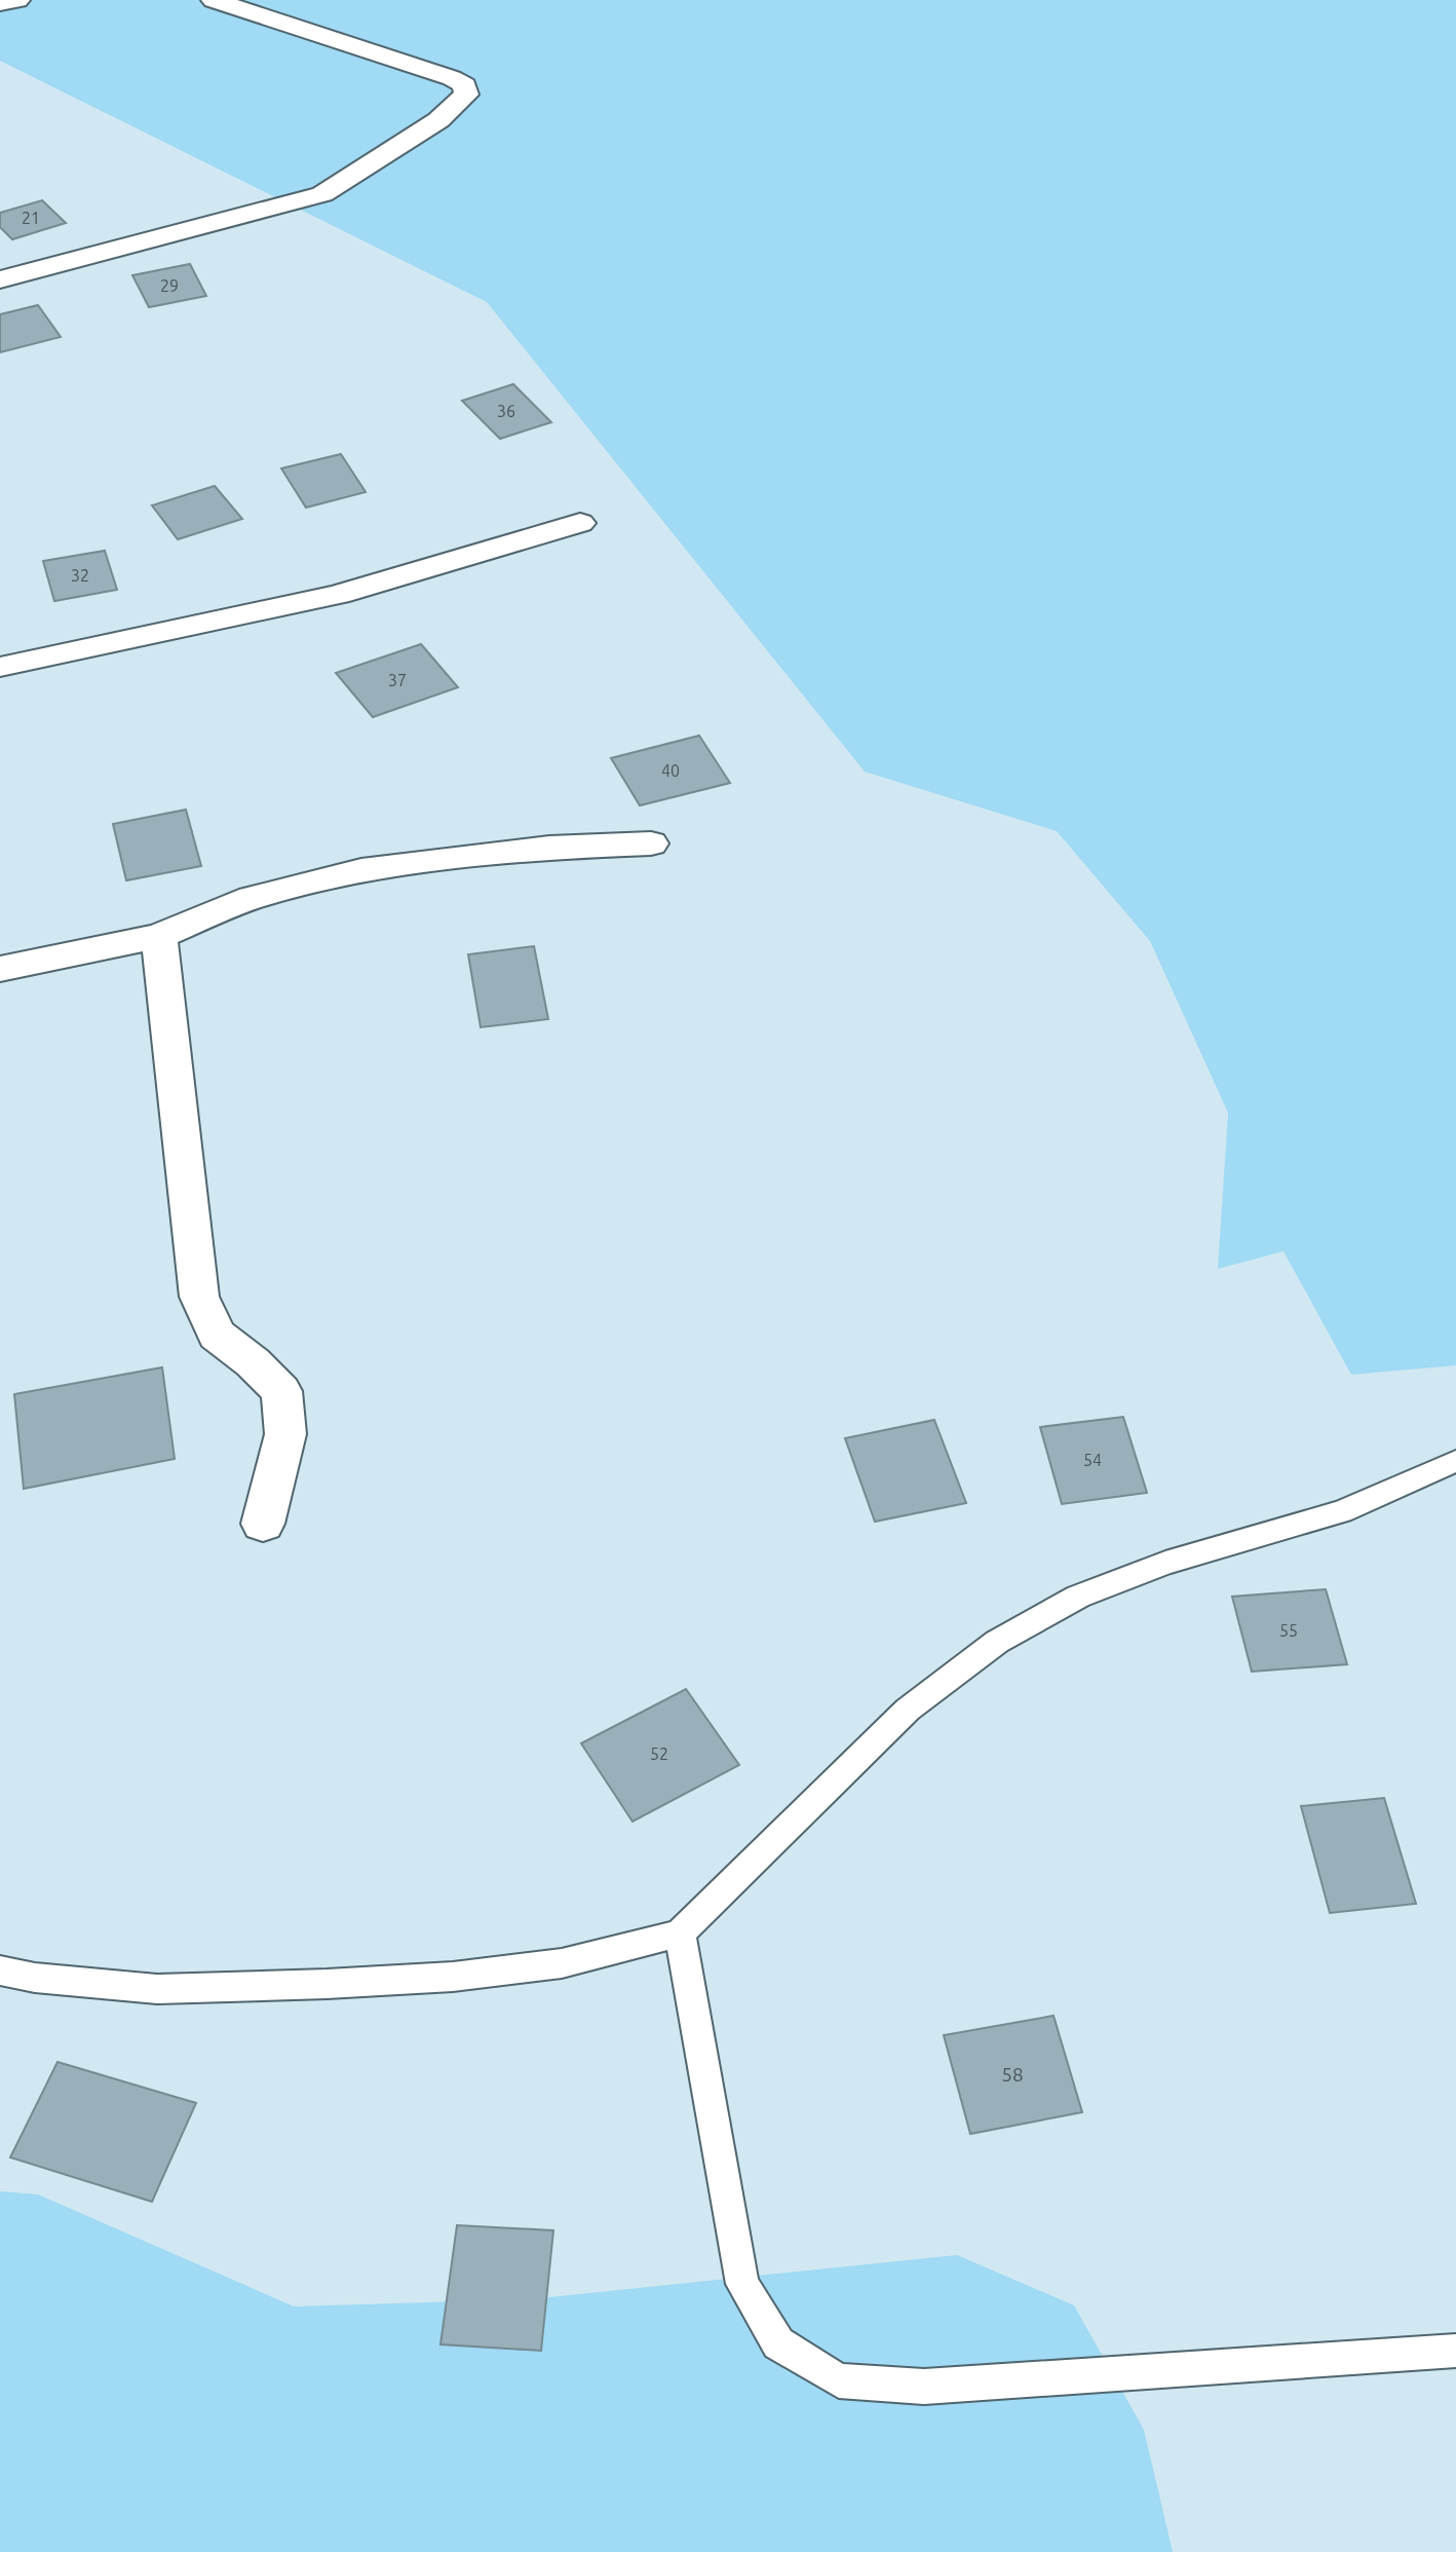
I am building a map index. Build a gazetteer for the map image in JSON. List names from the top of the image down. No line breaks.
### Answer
{"house_numbers":["21","29","36","32","37","40","54","55","52","58"]}
